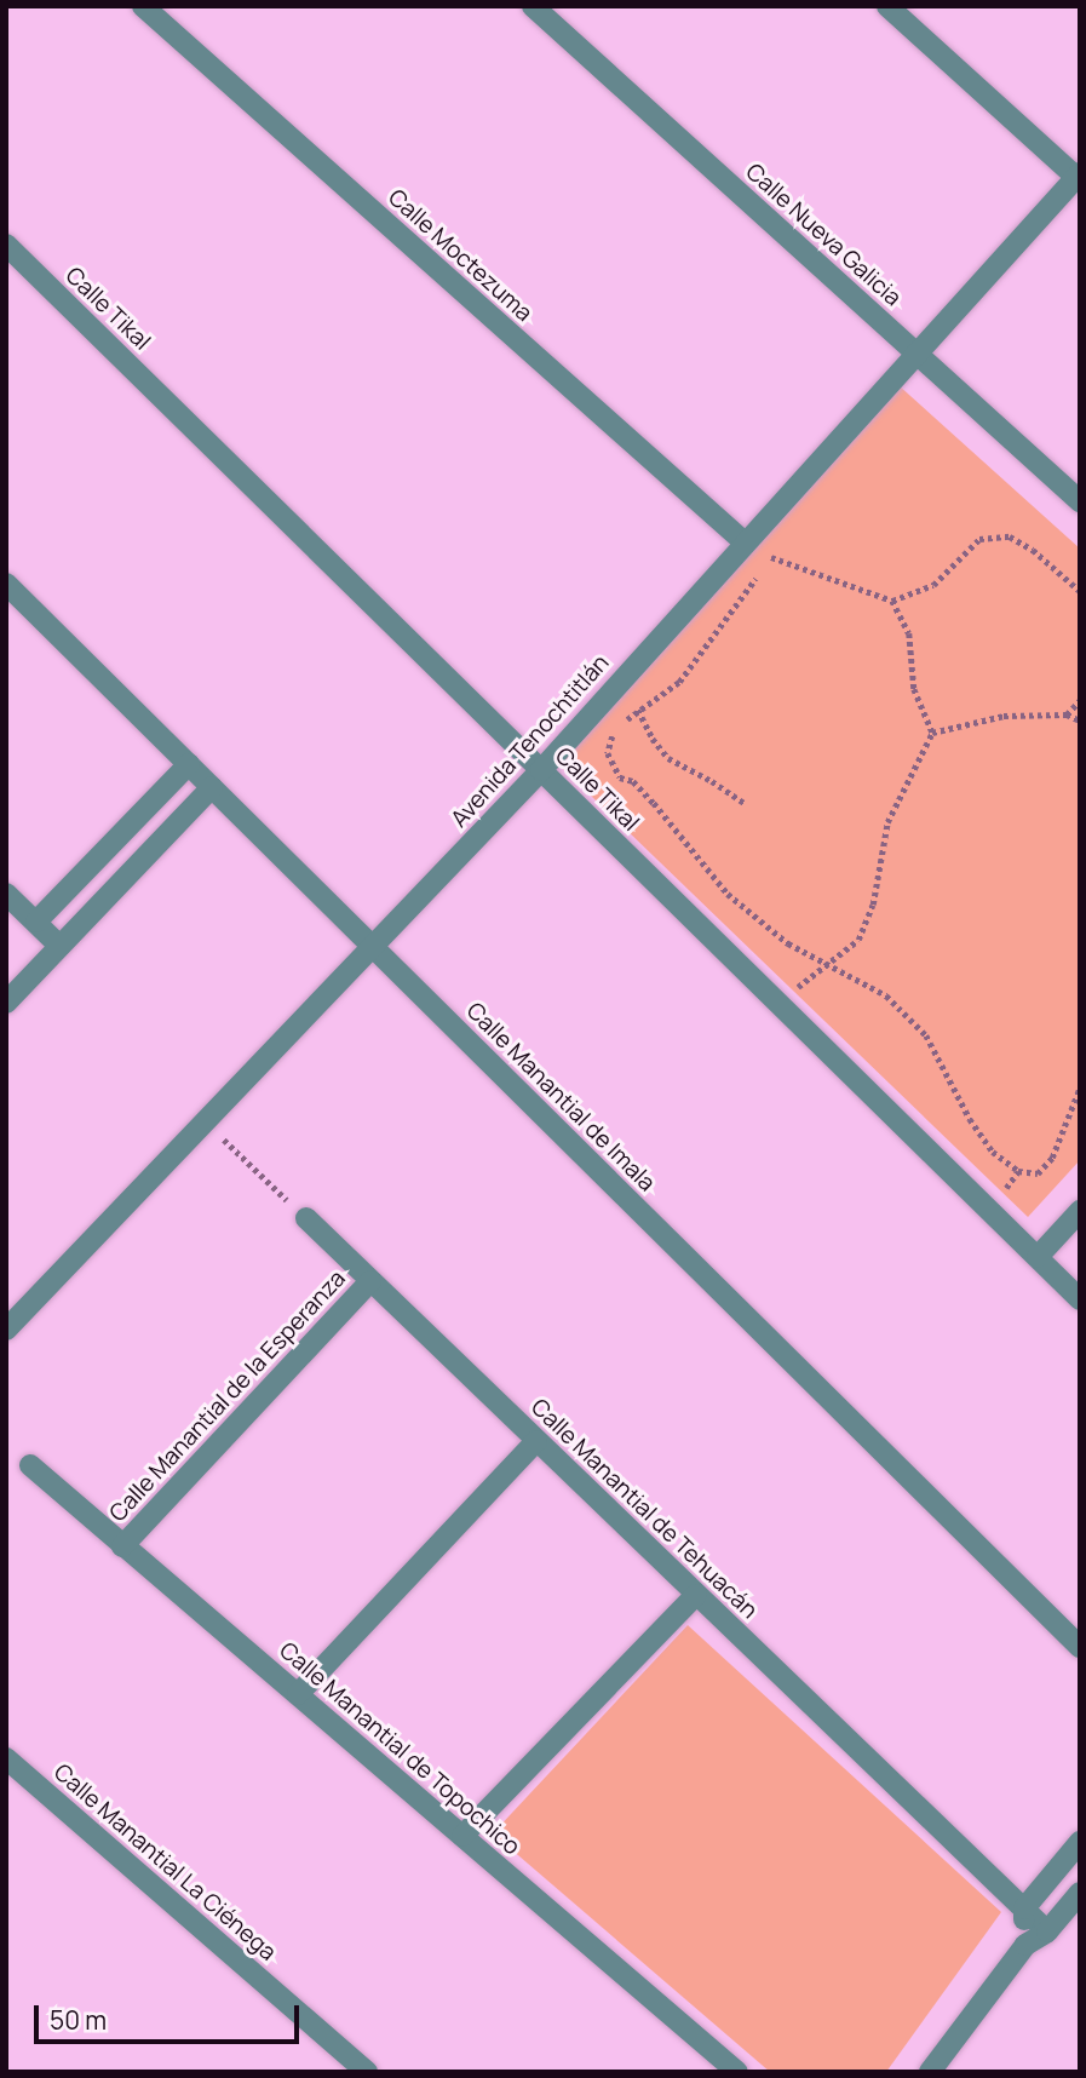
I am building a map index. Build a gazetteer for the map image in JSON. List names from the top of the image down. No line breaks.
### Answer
{"streets":{"street":["Calle Nueva Galicia","Calle Moctezuma","Calle Tikal","Avenida Tenochtitlán","Calle Manantial de Imala","Calle Manantial de la Esperanza","Calle Manantial de Tehuacán","Calle Manantial de Topochico","Calle Manantial La Ciénega"]},"crossings":[["Calle Nueva Galicia","Avenida Tenochtitlán"],["Calle Moctezuma","Avenida Tenochtitlán"],["Calle Tikal","Avenida Tenochtitlán"],["Avenida Tenochtitlán","Calle Manantial de Imala"],["Calle Manantial de la Esperanza","Calle Manantial de Tehuacán"],["Calle Manantial de la Esperanza","Calle Manantial de Topochico"]],"scale_bar":"50 m"}
